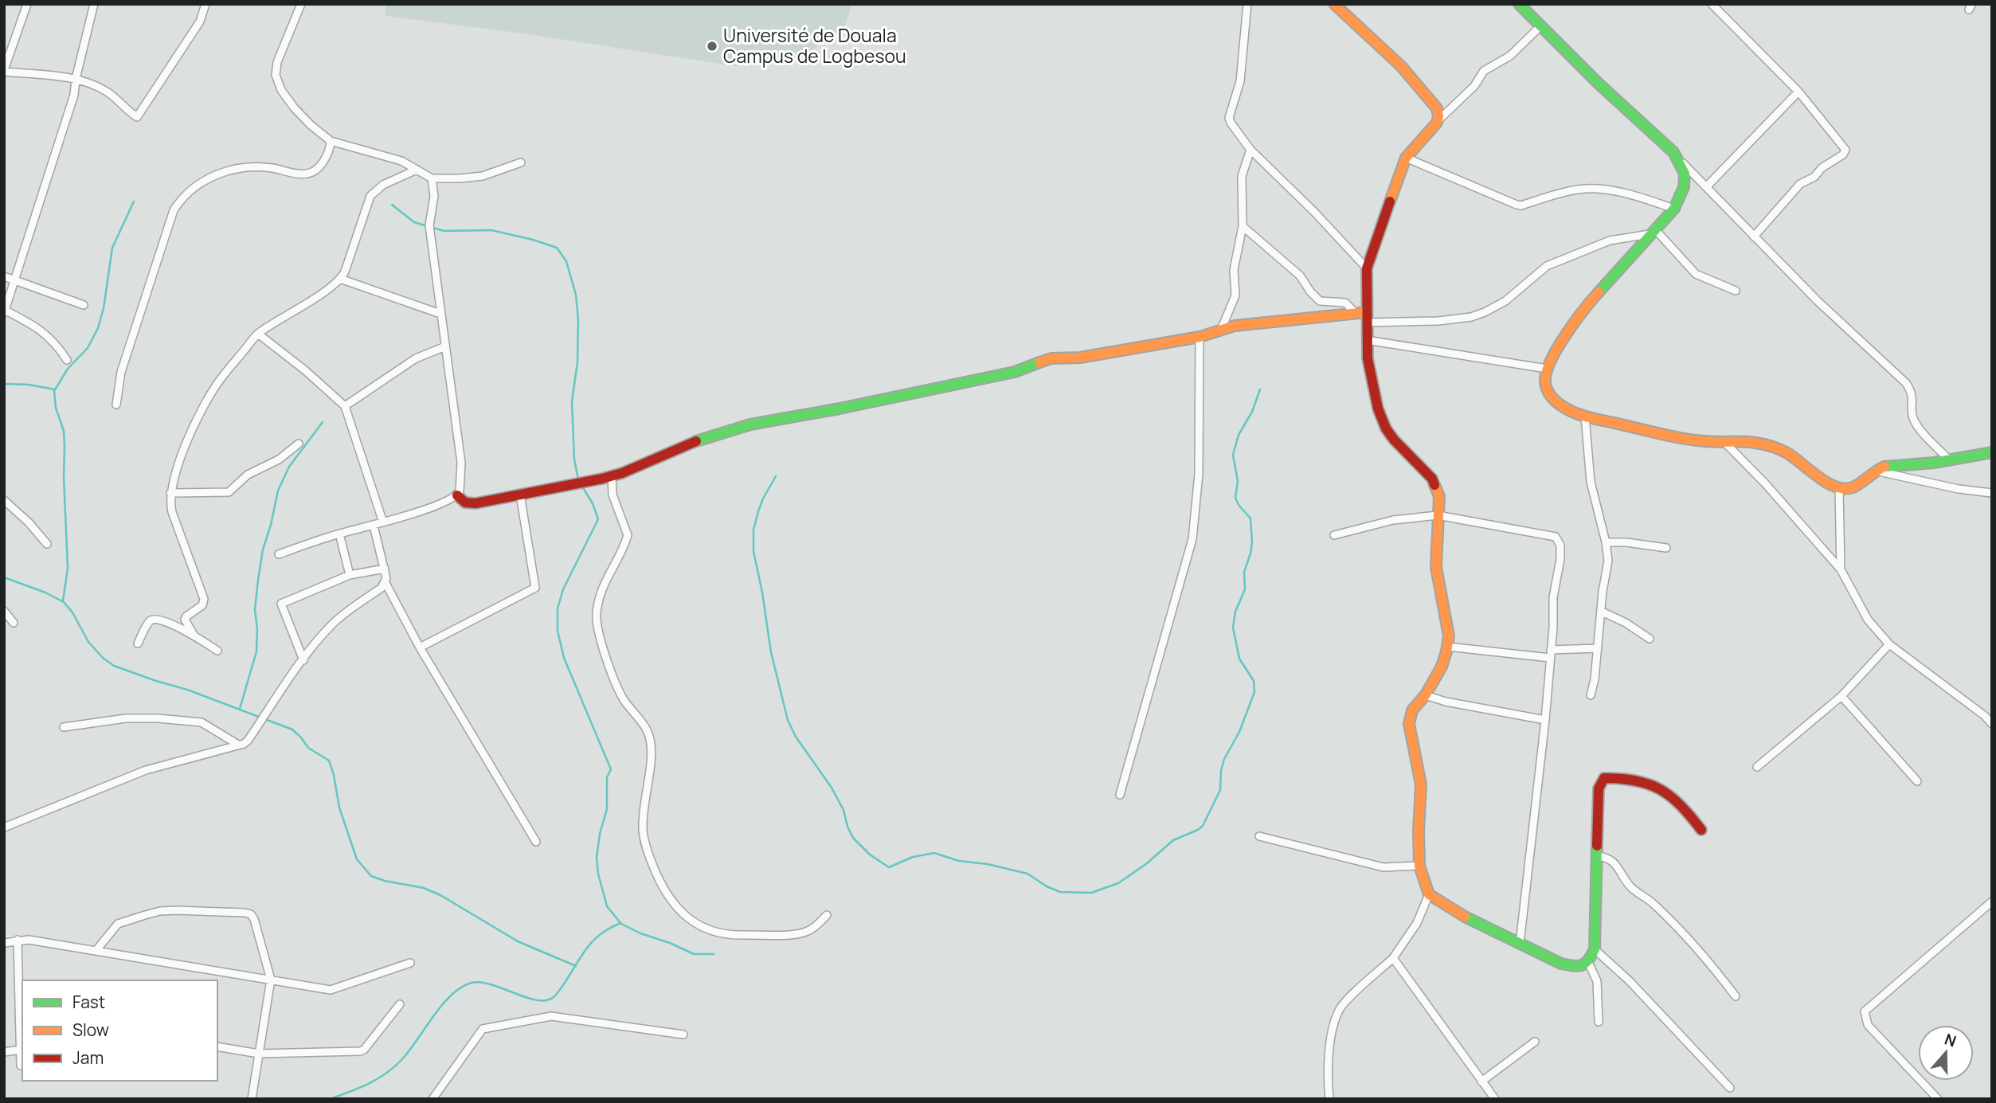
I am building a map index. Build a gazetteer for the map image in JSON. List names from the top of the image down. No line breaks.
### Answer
{"places":["Université de Douala Campus de Logbesou"],"legend":["Fast","Slow","Jam"],"north":"top"}
